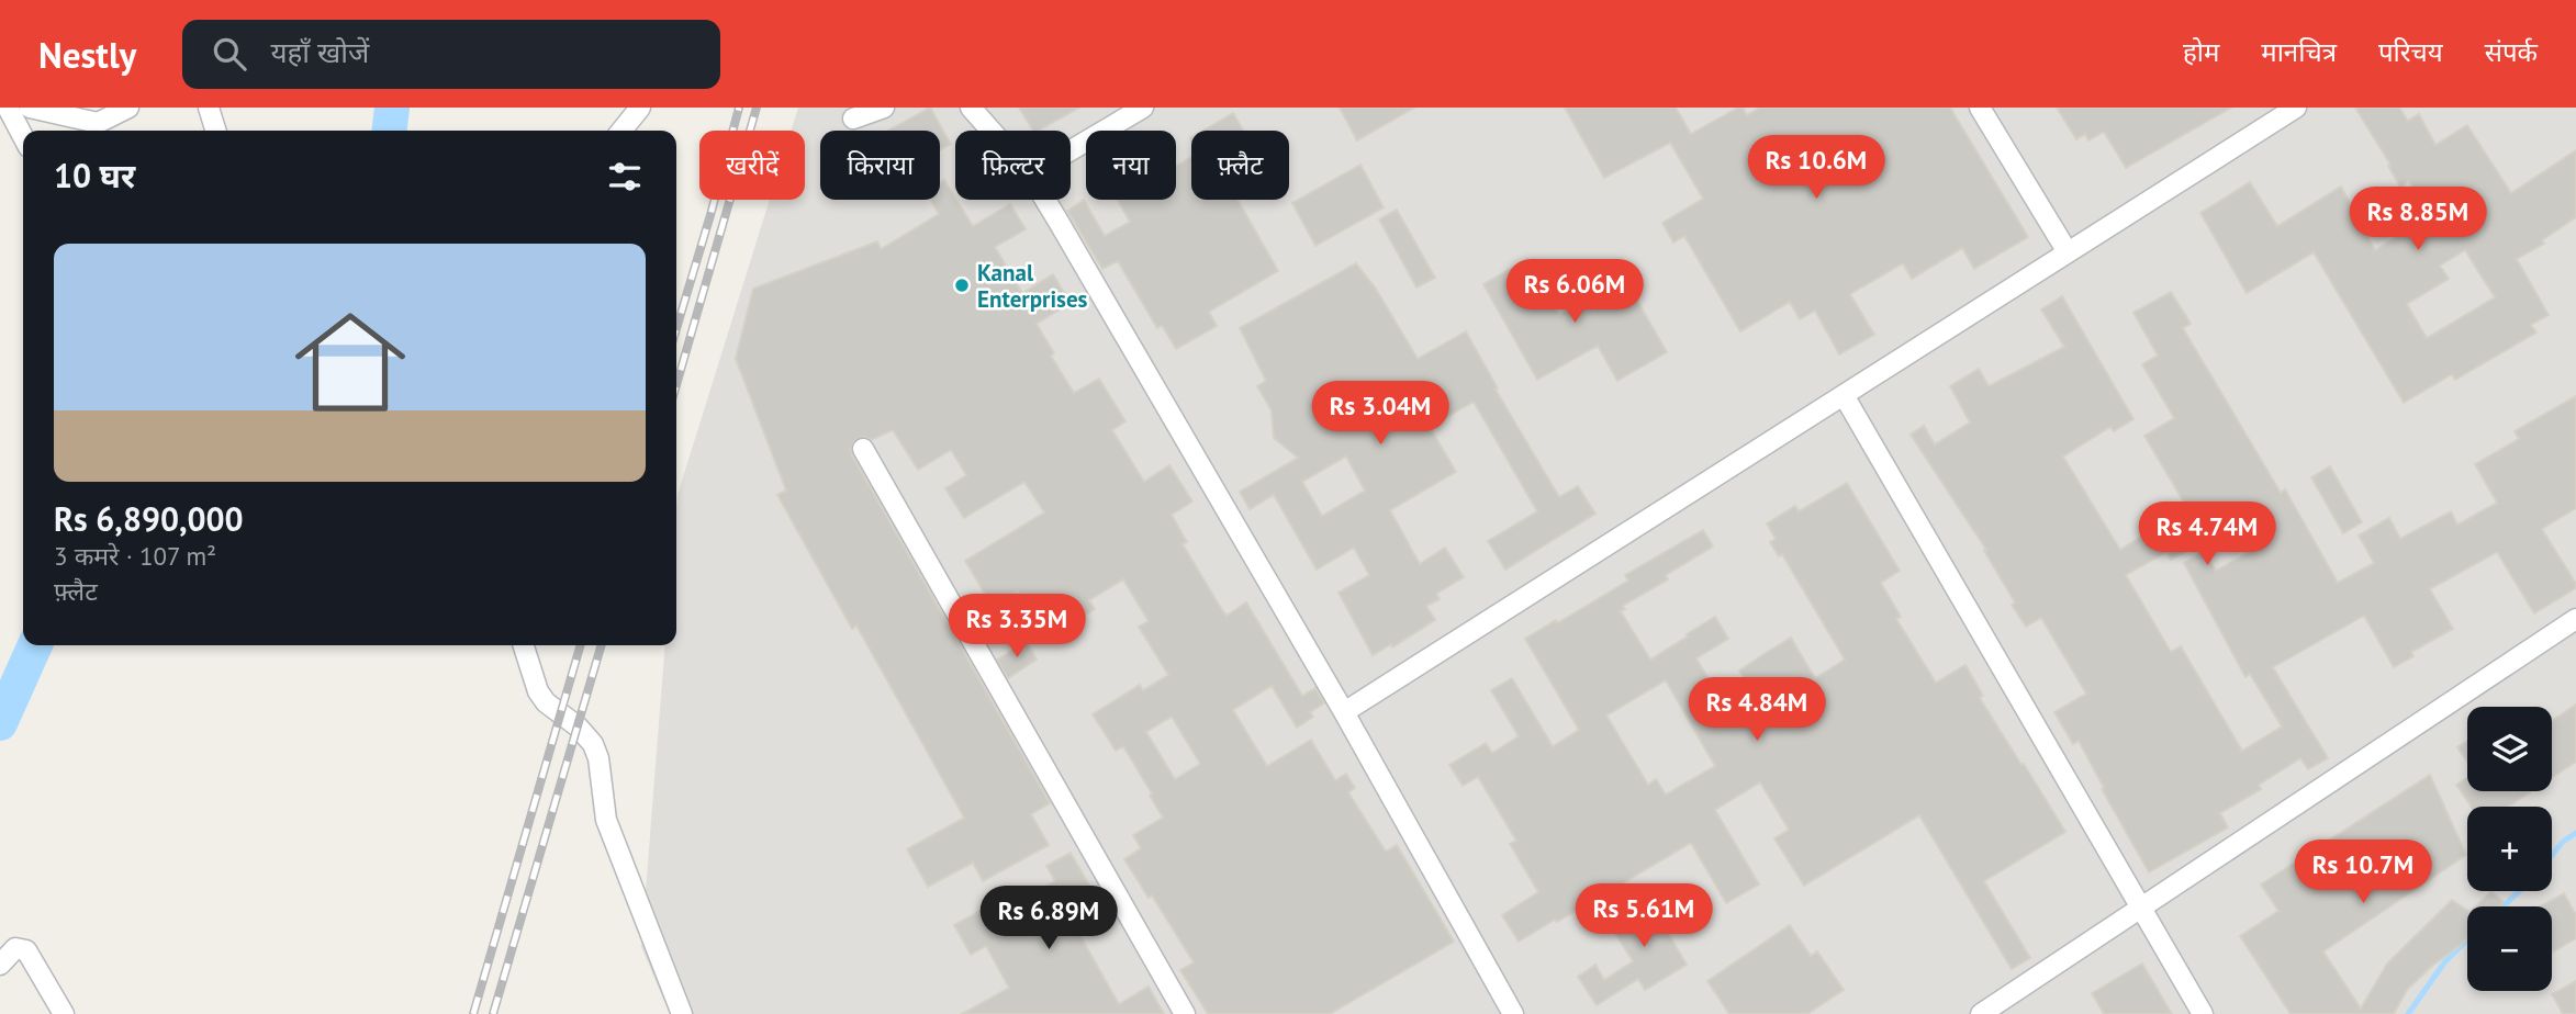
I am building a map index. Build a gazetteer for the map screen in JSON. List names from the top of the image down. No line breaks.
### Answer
{"places":["Kanal Enterprises"],"page":{"header":"Nestly","search":"यहाँ खोजें","nav":["होम","मानचित्र","परिचय","संपर्क"],"chip":["खरीदें","किराया","फ़िल्टर","नया","फ़्लैट"],"heading":"10 घर","price":["Rs 10.6M","Rs 8.85M","Rs 6.06M","Rs 3.04M","Rs 4.74M","Rs 3.35M","Rs 4.84M","Rs 10.7M","Rs 5.61M","Rs 6.89M"],"list":[{"name":"Rs 6,890,000","note":"3 कमरे · 107 m² · फ़्लैट"}],"map_buttons":["+","−"]}}
